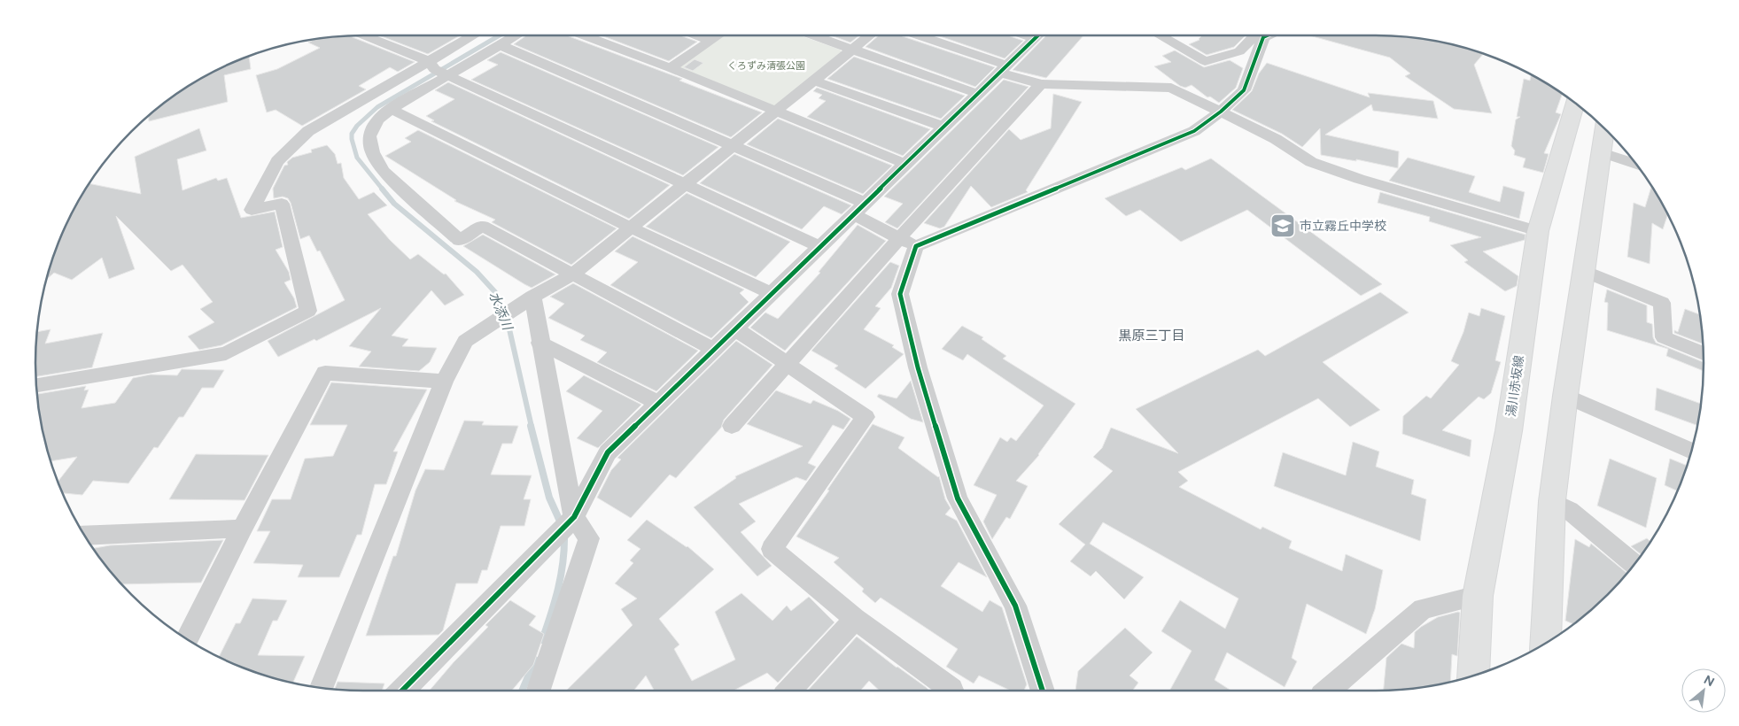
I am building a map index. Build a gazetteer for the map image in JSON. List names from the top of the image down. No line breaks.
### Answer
{"streets":{"main road":["湯川赤坂線"]},"districts":["黒原三丁目"],"water":["水添川"],"parks":["くろずみ清張公園"],"places":{"school or university":["市立霧丘中学校"]},"north":"top right"}
